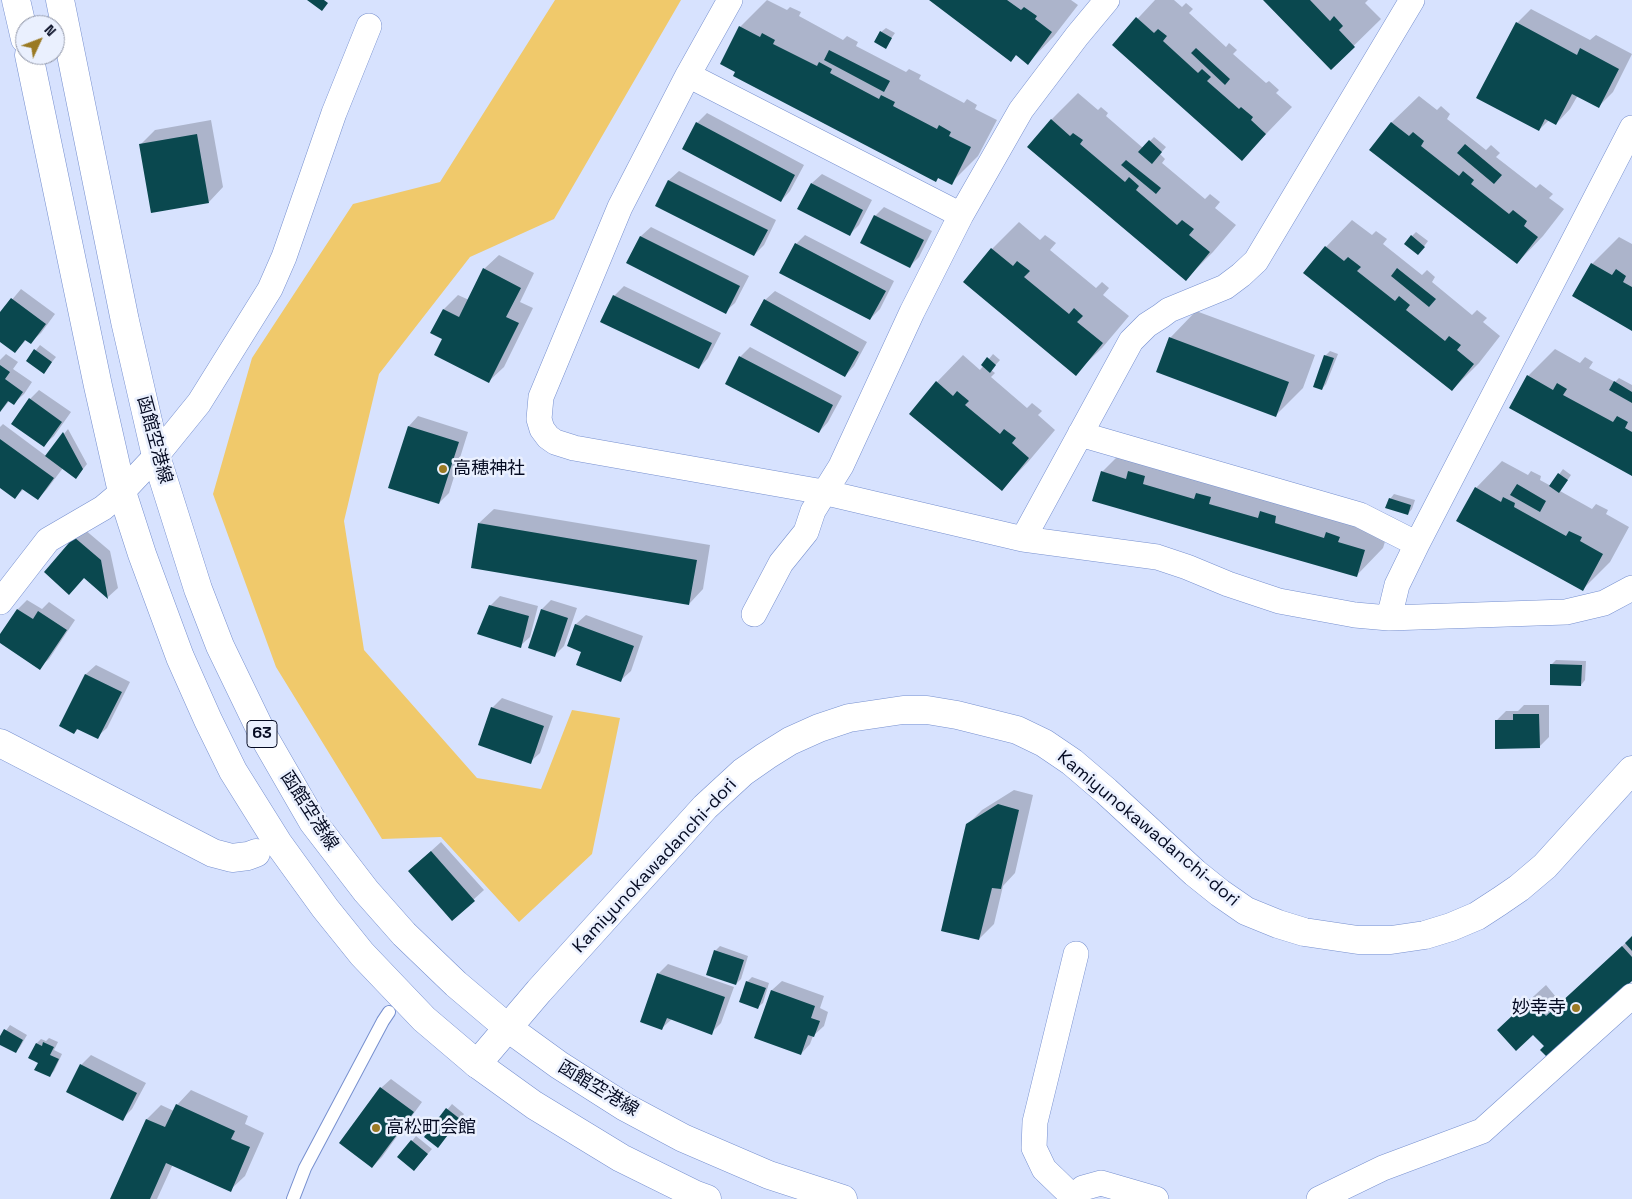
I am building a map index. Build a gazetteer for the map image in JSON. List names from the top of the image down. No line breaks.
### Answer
{"streets":{"main road":["函館空港線","63","Kamiyunokawadanchi-dori"]},"crossings":[["函館空港線","Kamiyunokawadanchi-dori"],["63","Kamiyunokawadanchi-dori"]],"places":["高穂神社","妙幸寺","高松町会館"],"north":"top right"}
